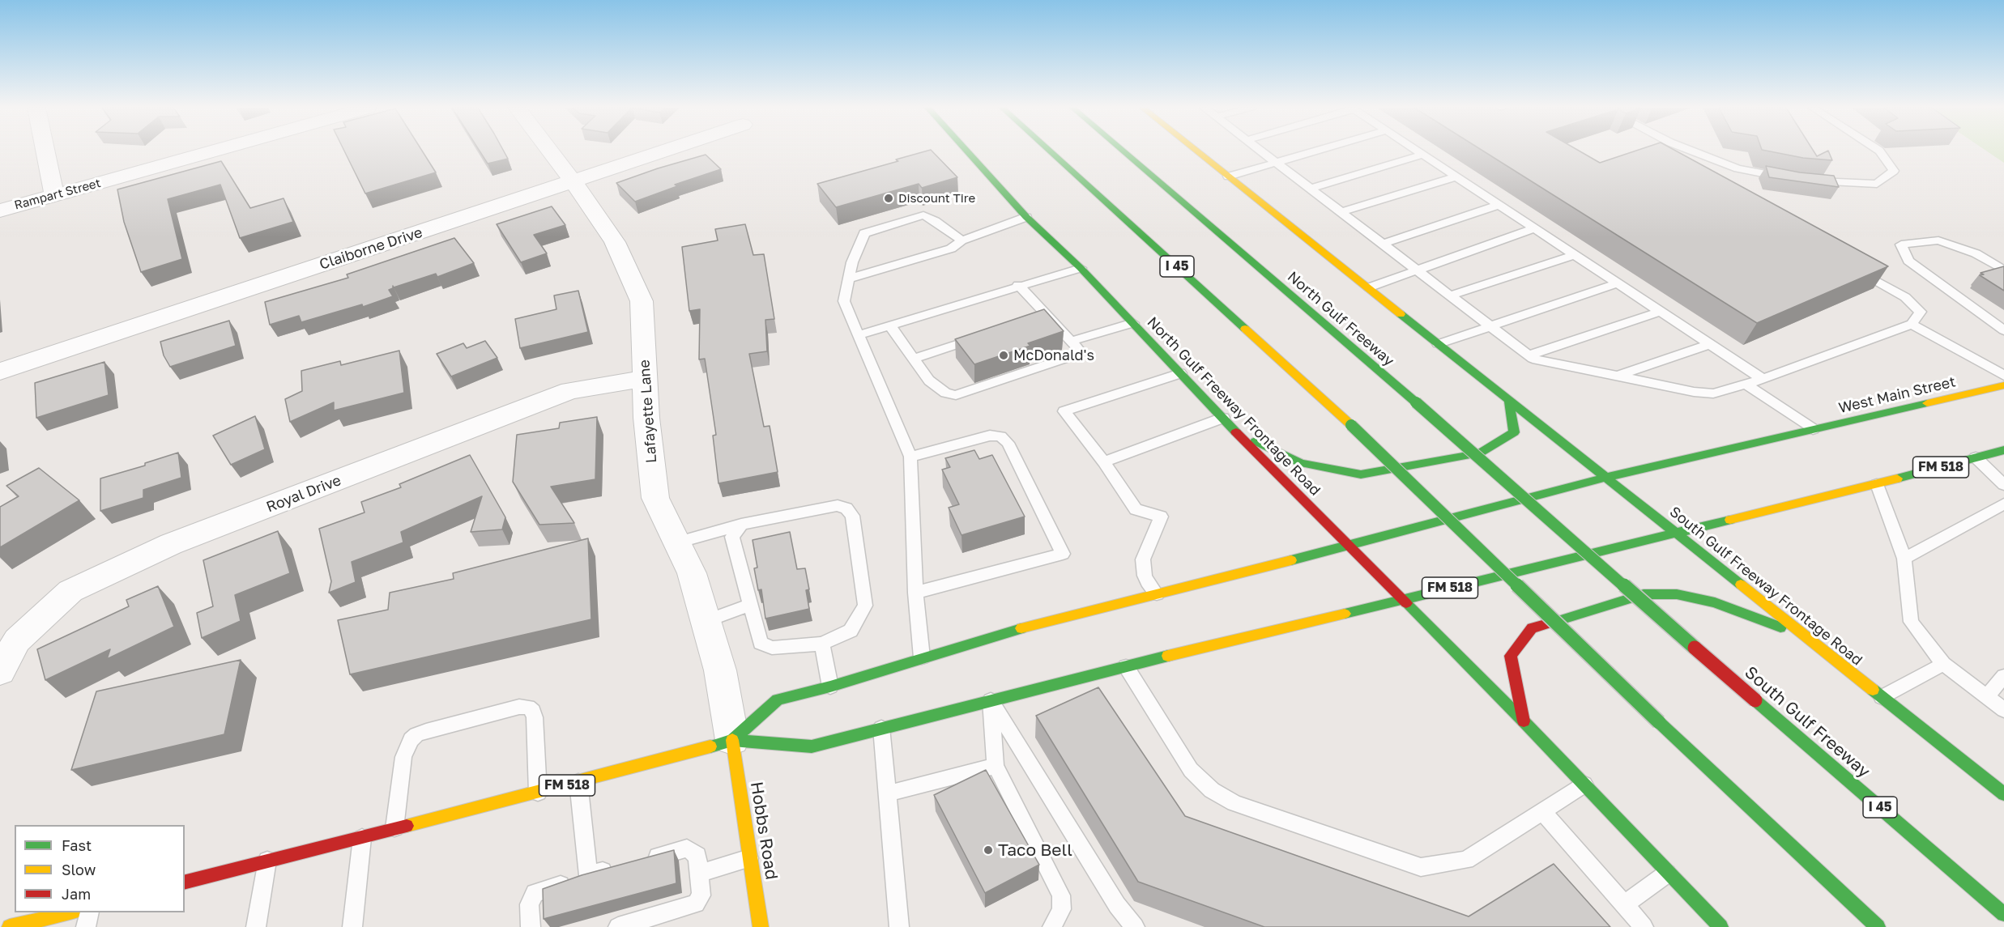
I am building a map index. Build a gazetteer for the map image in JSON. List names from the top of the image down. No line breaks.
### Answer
{"streets":{"main road":["I 45","North Gulf Freeway","West Main Street","North Gulf Freeway Frontage Road","FM 518","South Gulf Freeway Frontage Road","South Gulf Freeway","Hobbs Road"],"street":["Rampart Street","Claiborne Drive","Lafayette Lane","Royal Drive"]},"crossings":[["Claiborne Drive","Lafayette Lane"],["North Gulf Freeway","South Gulf Freeway"],["West Main Street","FM 518"],["West Main Street","South Gulf Freeway Frontage Road"],["North Gulf Freeway Frontage Road","FM 518"],["Lafayette Lane","FM 518"],["Lafayette Lane","Royal Drive"],["Lafayette Lane","Hobbs Road"],["FM 518","South Gulf Freeway Frontage Road"],["FM 518","Hobbs Road"]],"places":["Discount Tire","McDonald's","Taco Bell"],"legend":["Fast","Slow","Jam"]}
